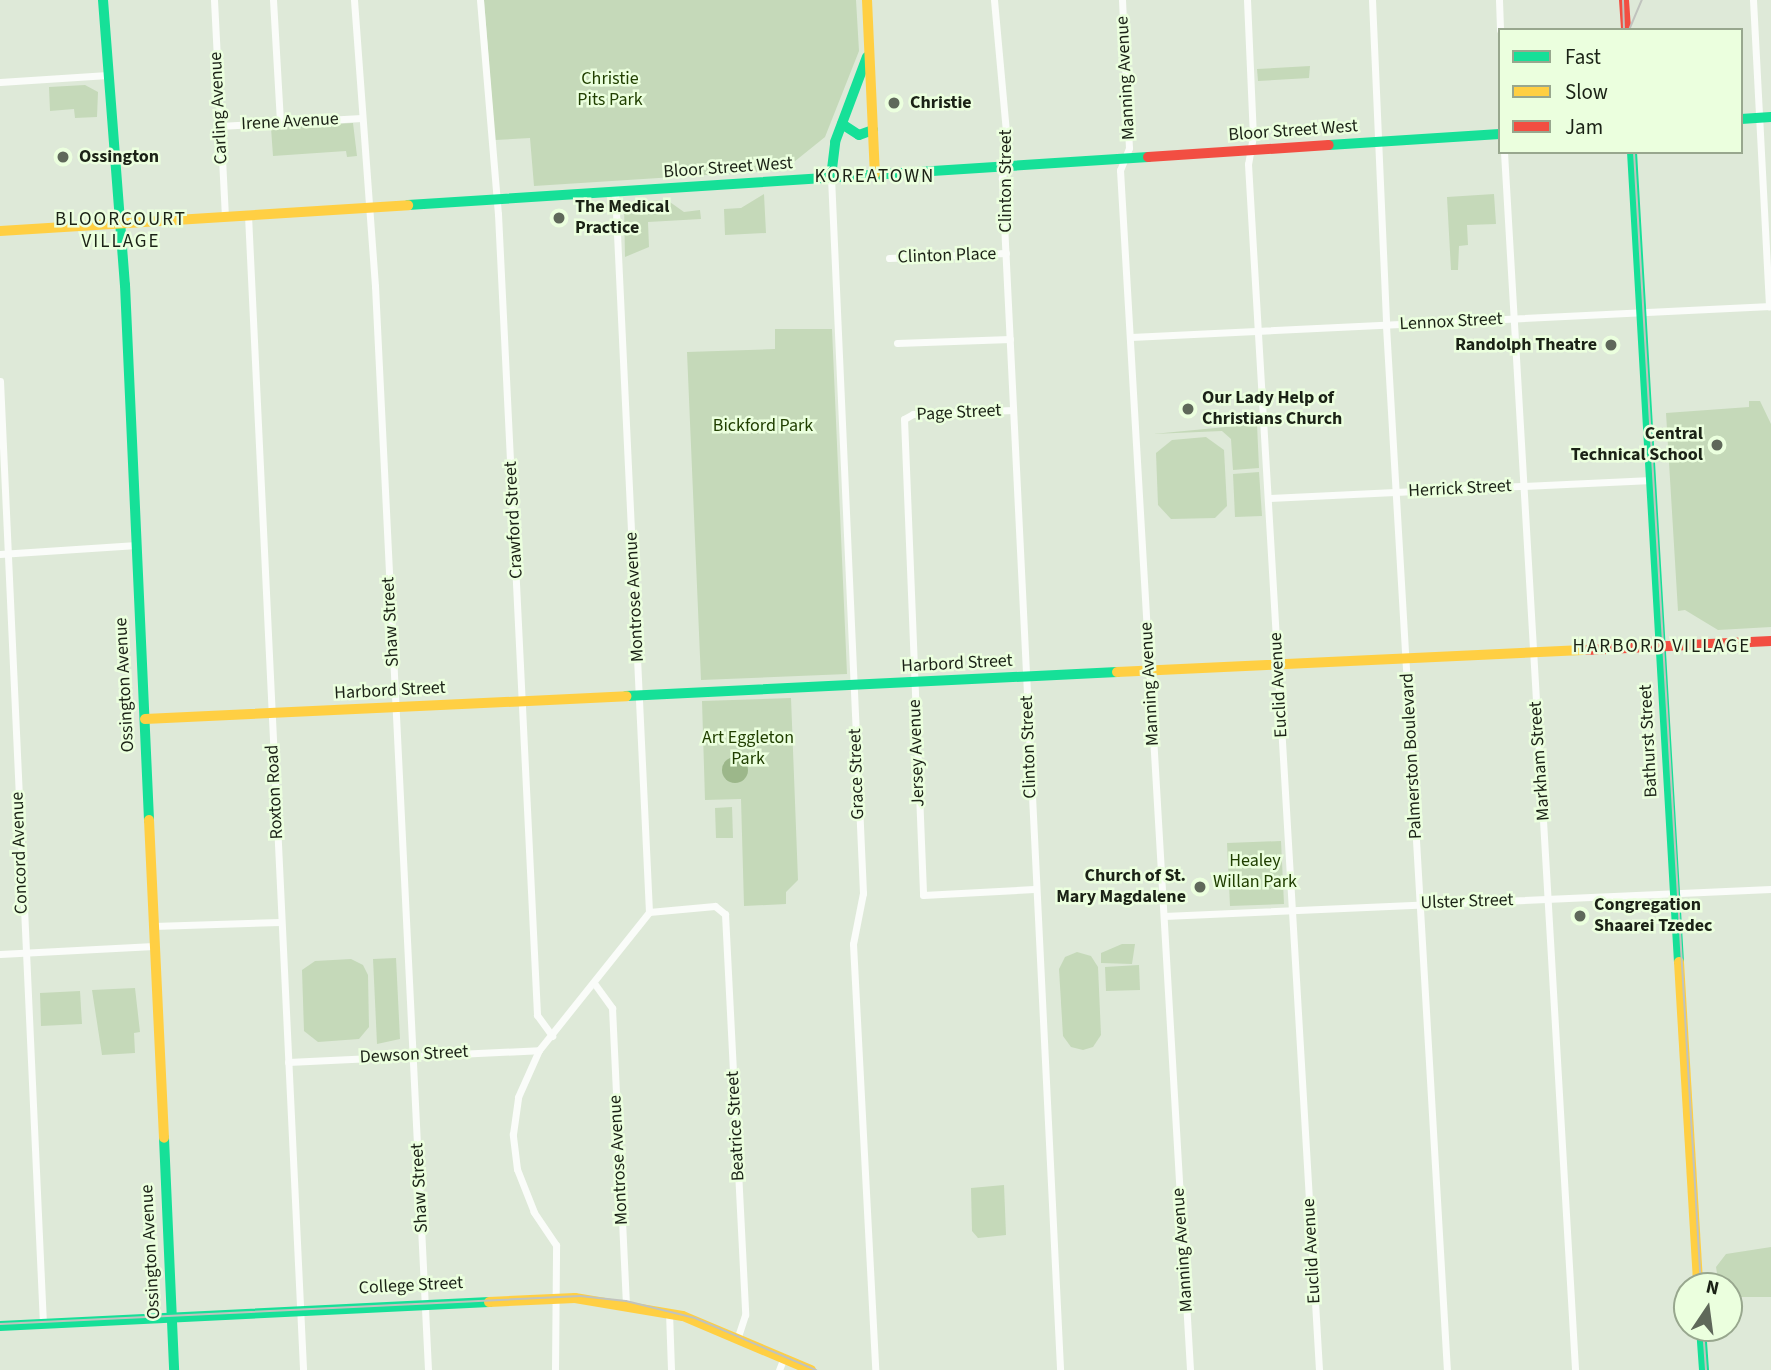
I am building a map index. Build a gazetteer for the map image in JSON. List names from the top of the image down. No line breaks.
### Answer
{"streets":{"main road":["Bloor Street West","Harbord Street","Ossington Avenue","Bathurst Street","College Street"],"street":["Manning Avenue","Carling Avenue","Irene Avenue","Clinton Street","Clinton Place","Lennox Street","Page Street","Herrick Street","Crawford Street","Montrose Avenue","Shaw Street","Euclid Avenue","Jersey Avenue","Palmerston Boulevard","Markham Street","Grace Street","Roxton Road","Concord Avenue","Ulster Street","Dewson Street","Beatrice Street"]},"crossings":[["Manning Avenue","Bloor Street West"],["Manning Avenue","Lennox Street"],["Manning Avenue","Harbord Street"],["Manning Avenue","Ulster Street"],["Carling Avenue","Irene Avenue"],["Carling Avenue","Bloor Street West"],["Irene Avenue","Shaw Street"],["Bloor Street West","Clinton Street"],["Bloor Street West","Crawford Street"],["Bloor Street West","Montrose Avenue"],["Bloor Street West","Shaw Street"],["Bloor Street West","Ossington Avenue"],["Bloor Street West","Euclid Avenue"],["Bloor Street West","Palmerston Boulevard"],["Bloor Street West","Grace Street"],["Bloor Street West","Roxton Road"],["Clinton Street","Clinton Place"],["Clinton Street","Page Street"],["Clinton Street","Harbord Street"],["Clinton Street","Jersey Avenue"],["Lennox Street","Euclid Avenue"],["Lennox Street","Bathurst Street"],["Lennox Street","Palmerston Boulevard"],["Lennox Street","Markham Street"],["Page Street","Jersey Avenue"],["Herrick Street","Euclid Avenue"],["Herrick Street","Bathurst Street"],["Herrick Street","Palmerston Boulevard"],["Herrick Street","Markham Street"],["Crawford Street","Harbord Street"],["Montrose Avenue","Harbord Street"],["Montrose Avenue","Beatrice Street"],["Montrose Avenue","College Street"],["Shaw Street","Harbord Street"],["Shaw Street","Dewson Street"],["Shaw Street","College Street"],["Harbord Street","Ossington Avenue"],["Harbord Street","Euclid Avenue"],["Harbord Street","Bathurst Street"],["Harbord Street","Jersey Avenue"],["Harbord Street","Palmerston Boulevard"],["Harbord Street","Markham Street"],["Harbord Street","Grace Street"],["Harbord Street","Roxton Road"],["Ossington Avenue","College Street"],["Euclid Avenue","Ulster Street"],["Bathurst Street","Ulster Street"],["Palmerston Boulevard","Ulster Street"],["Markham Street","Ulster Street"],["Roxton Road","Dewson Street"],["Roxton Road","College Street"],["Concord Avenue","College Street"],["Beatrice Street","College Street"]],"districts":["KOREATOWN","BLOORCOURT VILLAGE","HARBORD VILLAGE"],"parks":["Christie Pits Park","Bickford Park","Art Eggleton Park","Healey Willan Park"],"places":["Christie","Ossington","The Medical Practice","Randolph Theatre","Our Lady Help of Christians Church","Central Technical School","Church of St. Mary Magdalene","Congregation Shaarei Tzedec"],"legend":["Fast","Slow","Jam"],"north":"top"}
